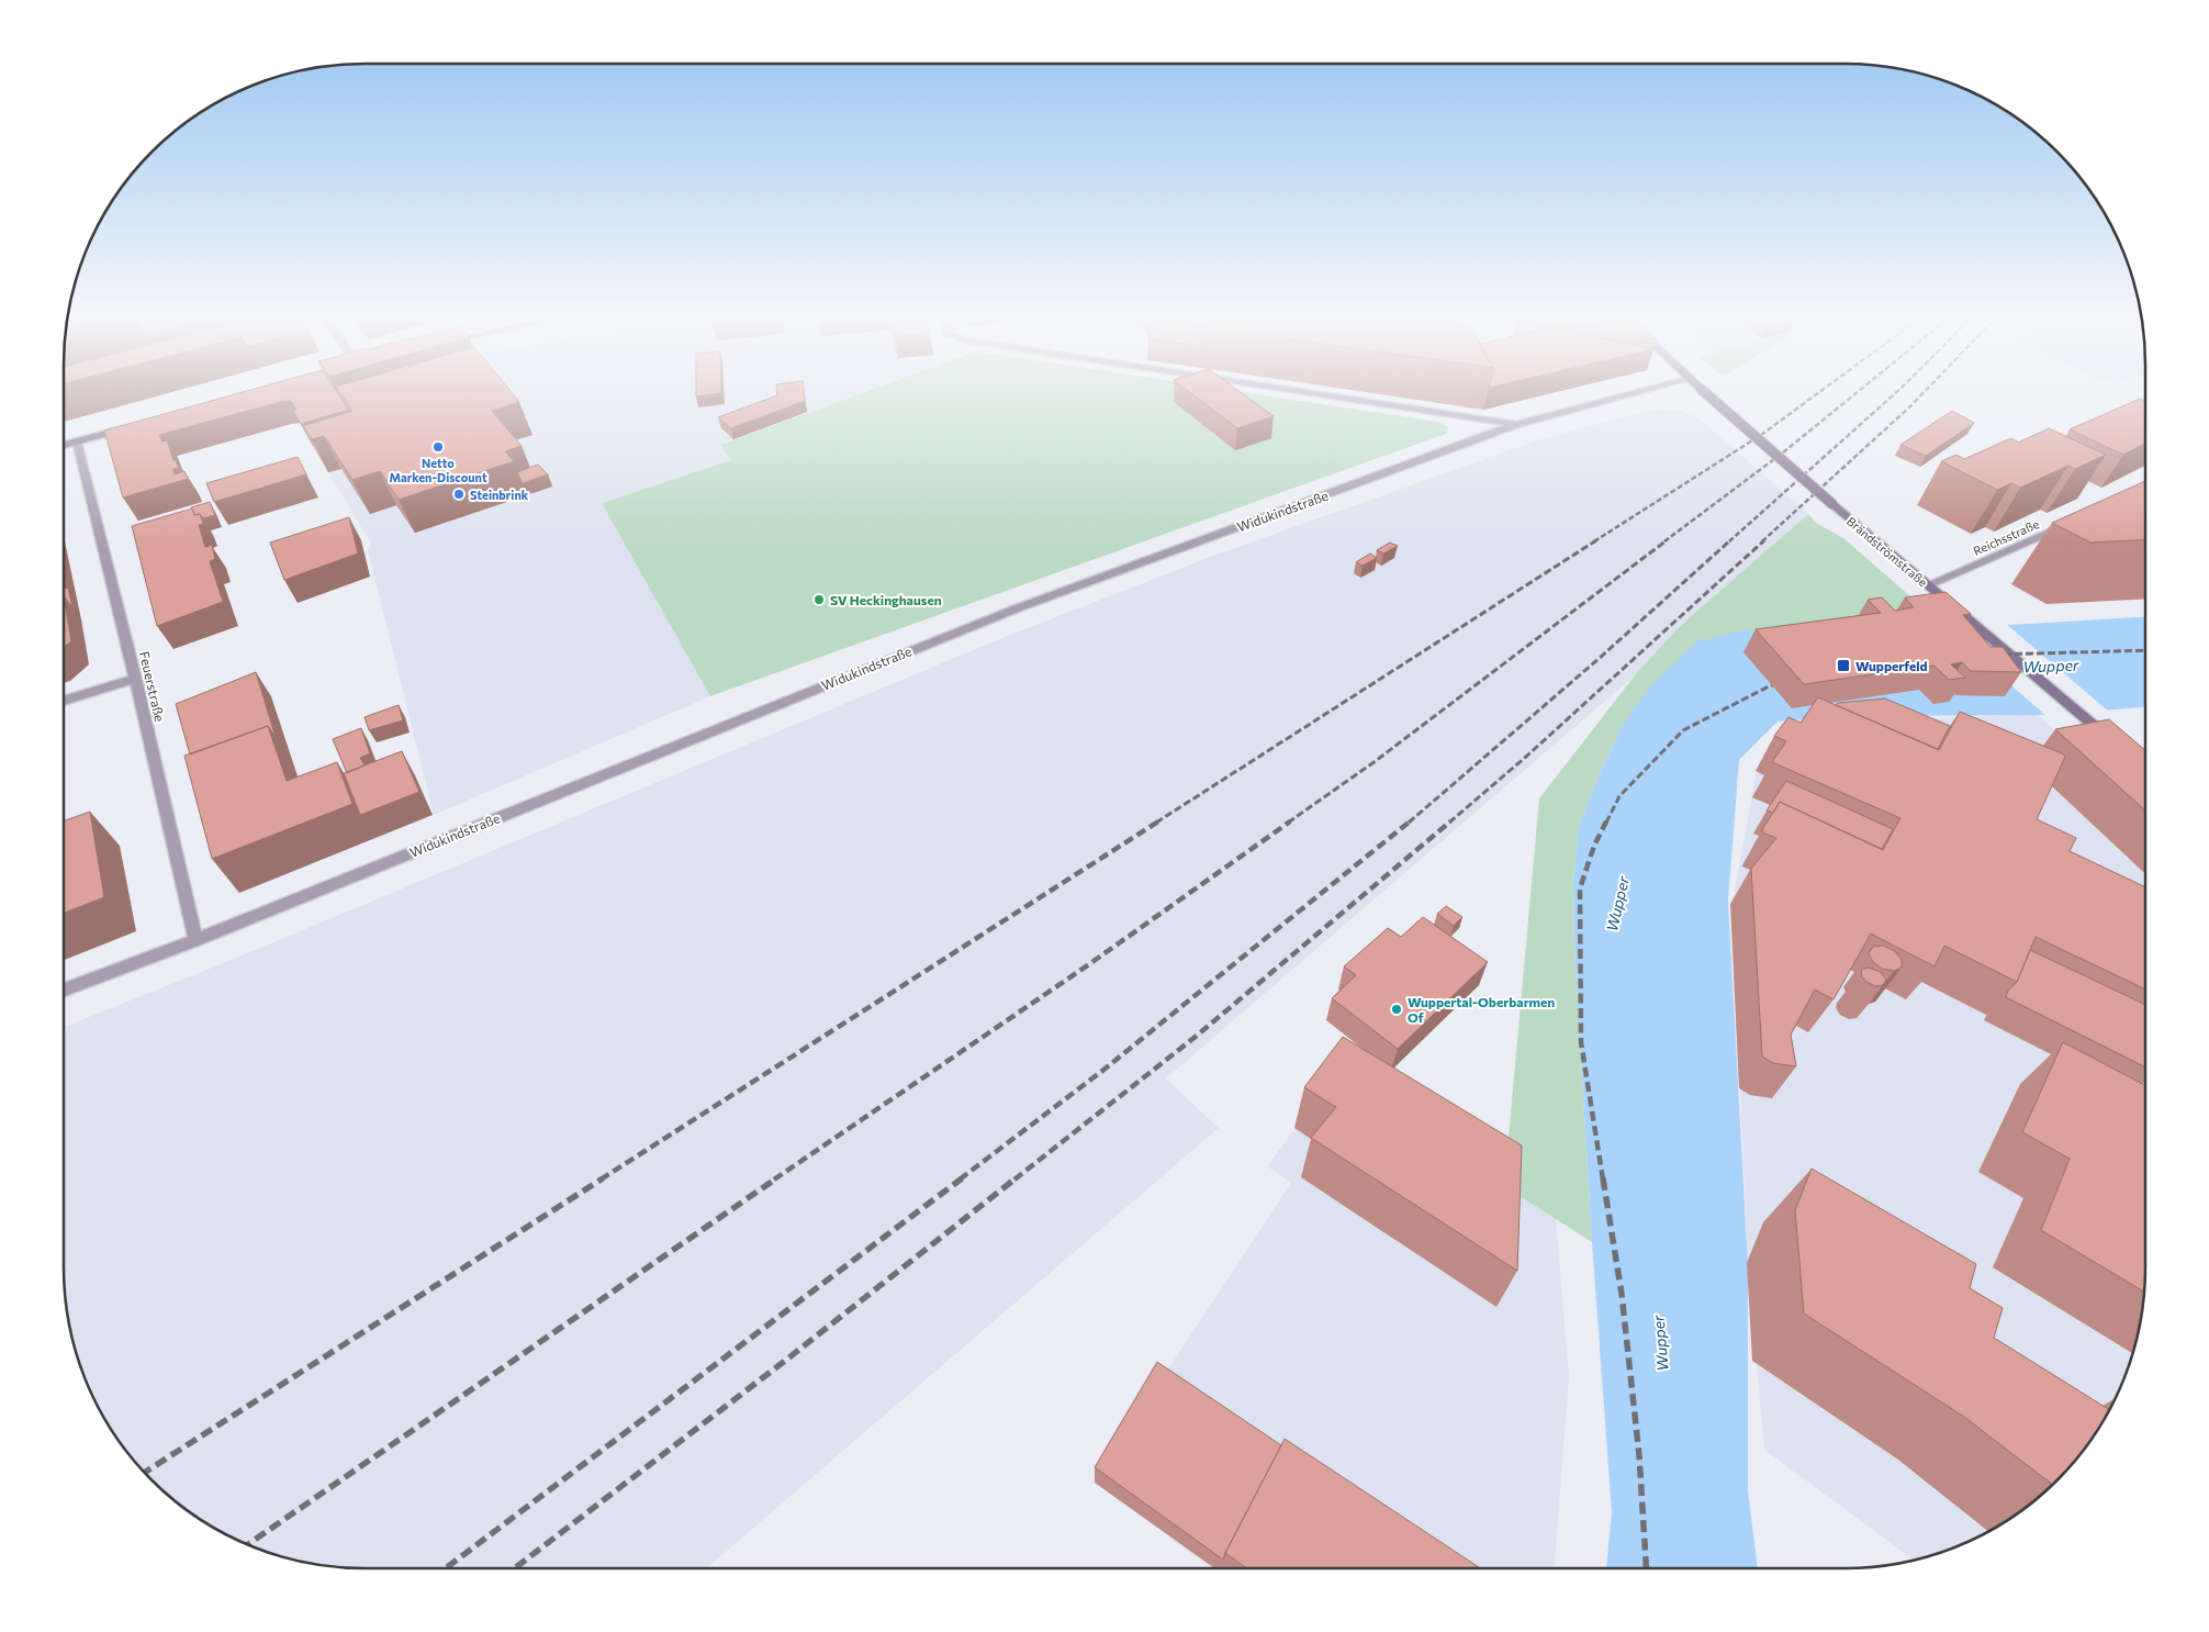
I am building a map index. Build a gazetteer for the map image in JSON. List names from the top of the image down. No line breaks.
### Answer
{"streets":{"main road":["Brändströmstraße"],"street":["Widukindstraße","Reichsstraße","Feuerstraße"]},"crossings":[["Widukindstraße","Feuerstraße"],["Reichsstraße","Brändströmstraße"]],"water":["Wupper"],"places":{"other":["Netto Marken-Discount","Steinbrink","SV Heckinghausen","Wuppertal-Oberbarmen Of"],"transit":["Wupperfeld"]}}
